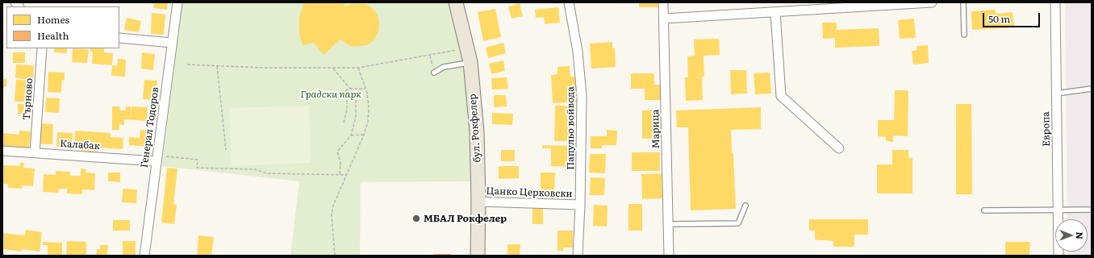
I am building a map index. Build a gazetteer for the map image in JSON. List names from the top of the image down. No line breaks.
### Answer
{"streets":{"main road":["бул. Рокфелер"],"street":["Търново","Генерал Тодоров","Папульо войвода","Марица","Европа","Калабак","Цанко Церковски"]},"crossings":[["Търново","Калабак"],["Генерал Тодоров","Калабак"],["бул. Рокфелер","Цанко Церковски"],["Папульо войвода","Цанко Церковски"]],"parks":["Градски парк"],"places":["МБАЛ Рокфелер"],"legend":["Homes","Health"],"scale_bar":"50 m","north":"right"}
